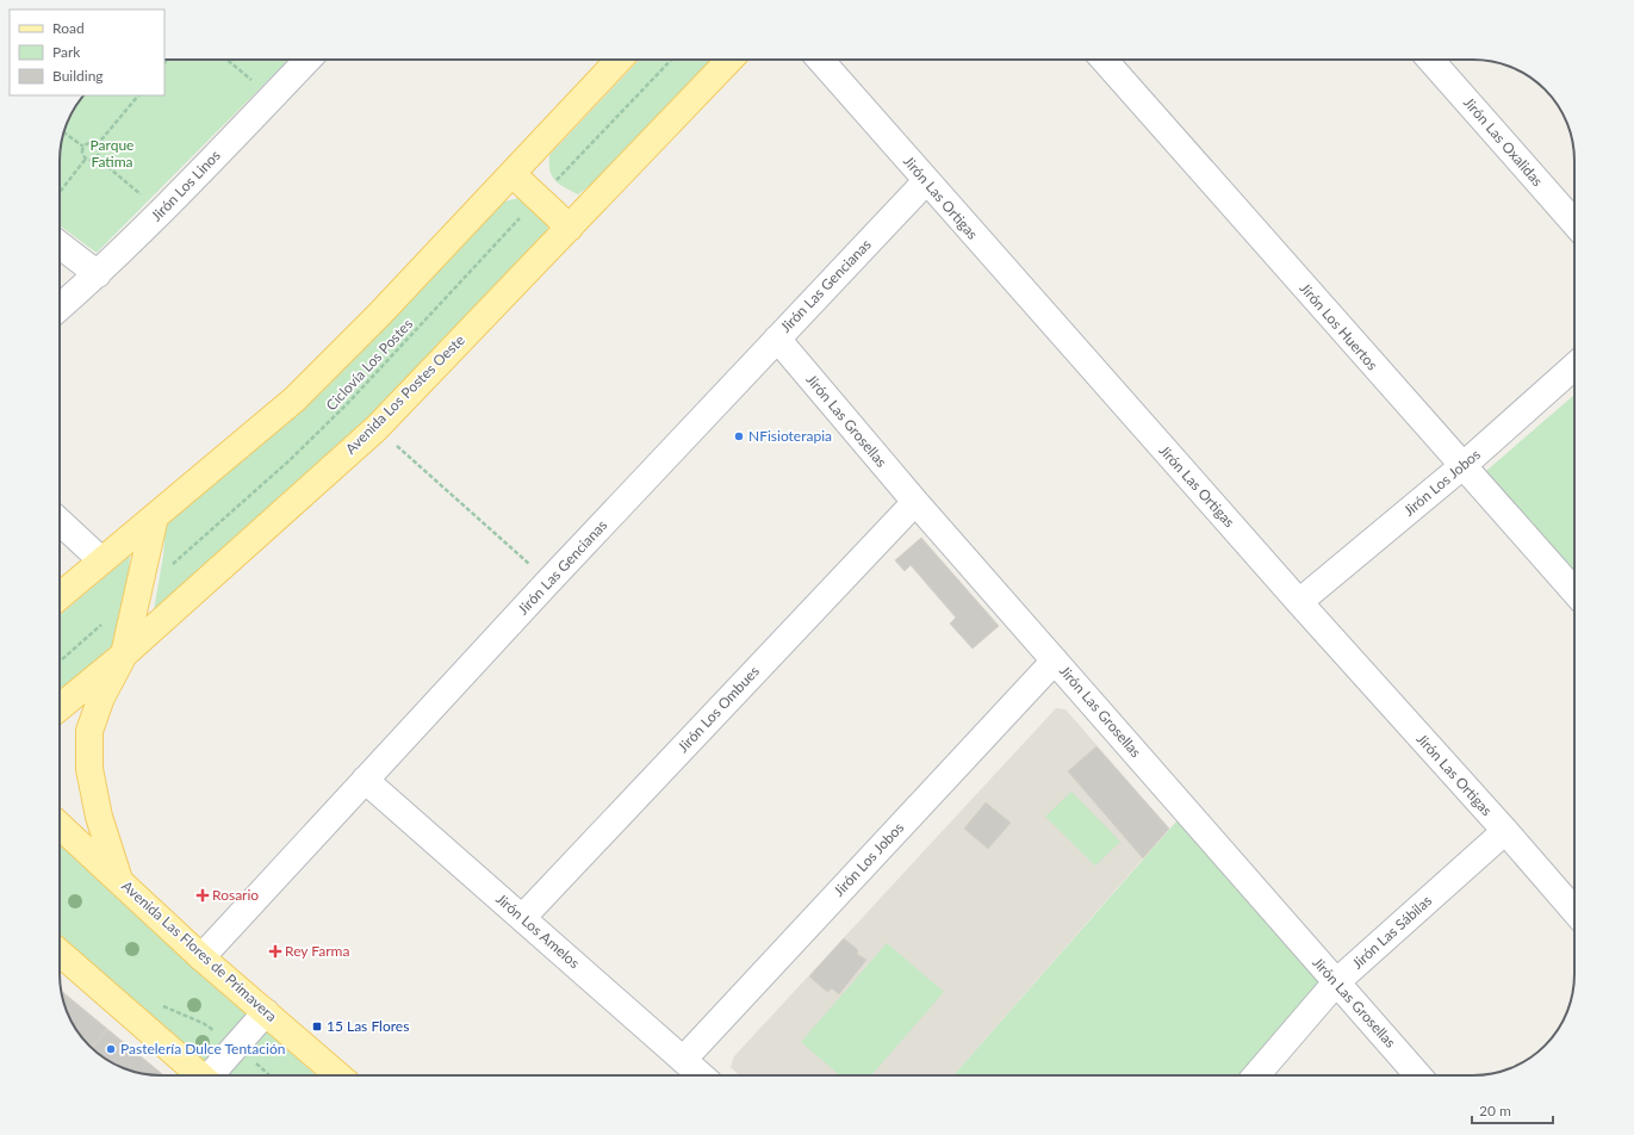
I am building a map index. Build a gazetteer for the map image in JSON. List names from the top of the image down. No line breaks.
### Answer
{"streets":{"main road":["Avenida Los Postes Oeste","Avenida Las Flores de Primavera"],"street":["Jirón Las Oxalidas","Jirón Los Linos","Jirón Las Ortigas","Jirón Las Gencianas","Jirón Los Huertos","Jirón Las Grosellas","Jirón Los Jobos","Jirón Los Ombues","Jirón Los Amelos","Jirón Las Sábilas"],"path":["Ciclovía Los Postes"]},"crossings":[["Jirón Las Ortigas","Jirón Las Gencianas"],["Jirón Las Ortigas","Jirón Los Jobos"],["Jirón Las Ortigas","Jirón Las Sábilas"],["Jirón Las Gencianas","Jirón Las Grosellas"],["Jirón Las Gencianas","Jirón Los Amelos"],["Jirón Las Gencianas","Avenida Las Flores de Primavera"],["Jirón Los Huertos","Jirón Los Jobos"],["Jirón Las Grosellas","Jirón Los Jobos"],["Jirón Las Grosellas","Jirón Los Ombues"],["Jirón Las Grosellas","Jirón Las Sábilas"],["Jirón Los Jobos","Jirón Los Amelos"],["Jirón Los Ombues","Jirón Los Amelos"]],"parks":["Parque Fatima"],"places":{"other":["NFisioterapia","Pastelería Dulce Tentación"],"health":["Rosario","Rey Farma"],"transit":["15 Las Flores"]},"legend":["Road","Park","Building"],"scale_bar":"20 m"}
